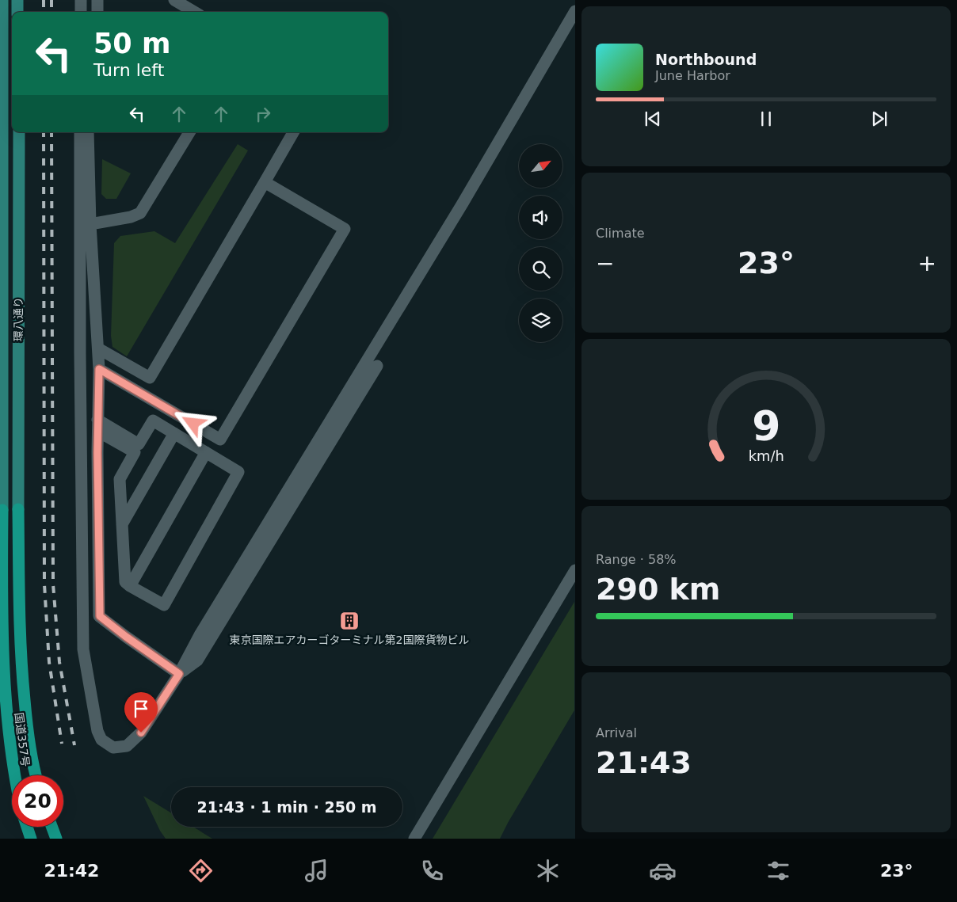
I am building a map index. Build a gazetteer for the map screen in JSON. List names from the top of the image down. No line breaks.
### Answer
{"streets":{"highway":["国道357号"],"main road":["環八通り"]},"crossings":[["環八通り","国道357号"]],"places":{"building":["東京国際エアカーゴターミナル第2国際貨物ビル"]},"north":"top right","page":{"turn":["50 m","Turn left"],"song":["Northbound","June Harbor"],"tile":["Climate",["Range · 58%","290 km"],["Arrival","21:43"]],"heat":["−","23°","+"],"limit":"20","trip":"21:43 · 1 min · 250 m","tabs":["21:42","23°"],"gauge":["9","km/h"]}}
